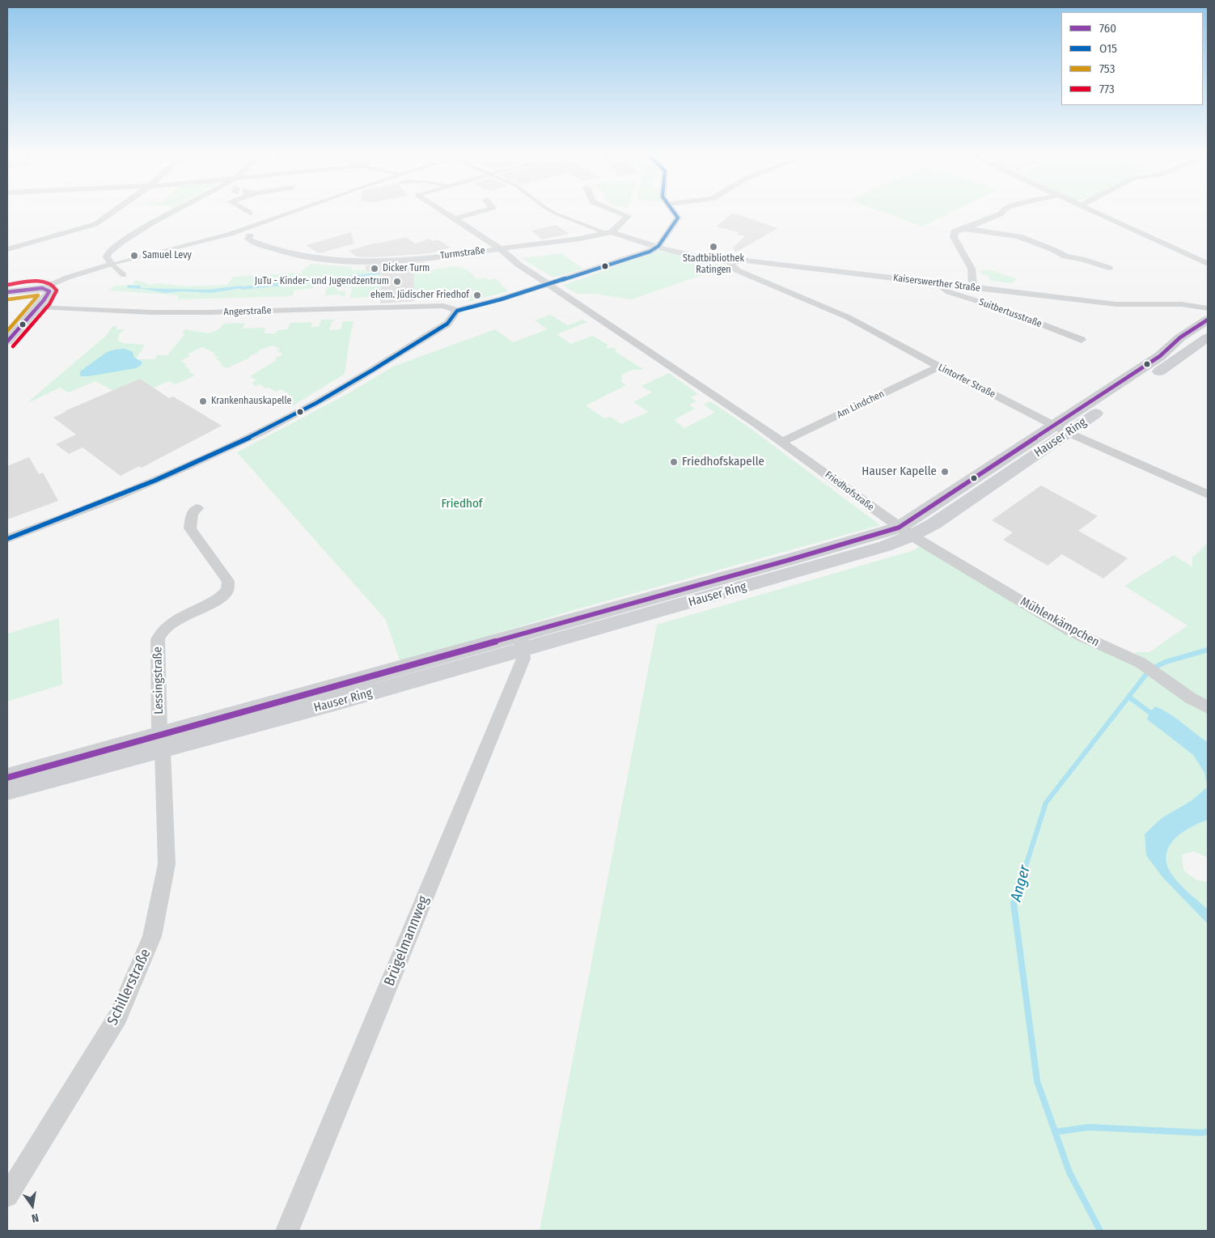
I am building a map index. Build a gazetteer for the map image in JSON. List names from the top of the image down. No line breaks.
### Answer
{"streets":{"main road":["Hauser Ring"],"street":["Turmstraße","Kaiserswerther Straße","Angerstraße","Suitbertusstraße","Lintorfer Straße","Am Lindchen","Friedhofstraße","Mühlenkämpchen","Lessingstraße","Brügelmannweg","Schillerstraße"]},"crossings":[["Turmstraße","Friedhofstraße"],["Kaiserswerther Straße","Suitbertusstraße"],["Kaiserswerther Straße","Lintorfer Straße"],["Kaiserswerther Straße","Hauser Ring"],["Lintorfer Straße","Am Lindchen"],["Lintorfer Straße","Hauser Ring"],["Am Lindchen","Friedhofstraße"],["Hauser Ring","Friedhofstraße"],["Hauser Ring","Mühlenkämpchen"],["Hauser Ring","Lessingstraße"],["Hauser Ring","Brügelmannweg"],["Hauser Ring","Schillerstraße"],["Friedhofstraße","Mühlenkämpchen"],["Lessingstraße","Schillerstraße"]],"water":["Anger"],"parks":["Friedhof"],"places":["Stadtbibliothek Ratingen","Samuel Levy","Dicker Turm","JuTu - Kinder- und Jugendzentrum","ehem. Jüdischer Friedhof","Krankenhauskapelle","Friedhofskapelle","Hauser Kapelle"],"lines":["transit line O15","transit line 773","transit line 760","transit line 753"],"legend":["760","O15","753","773"],"north":"bottom"}
